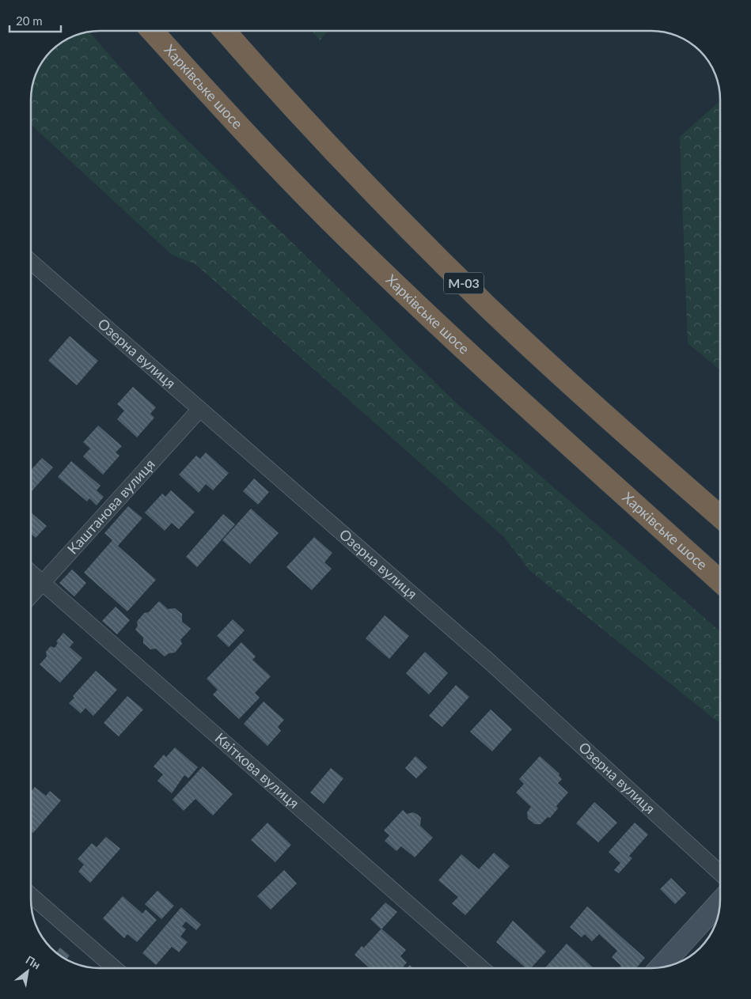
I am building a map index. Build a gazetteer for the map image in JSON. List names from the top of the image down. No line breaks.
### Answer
{"streets":{"highway":["Харківське шосе","М-03"],"street":["Озерна вулиця","Каштанова вулиця","Квіткова вулиця"]},"crossings":[["Озерна вулиця","Каштанова вулиця"],["Каштанова вулиця","Квіткова вулиця"]],"scale_bar":"20 m","north":"top right"}
